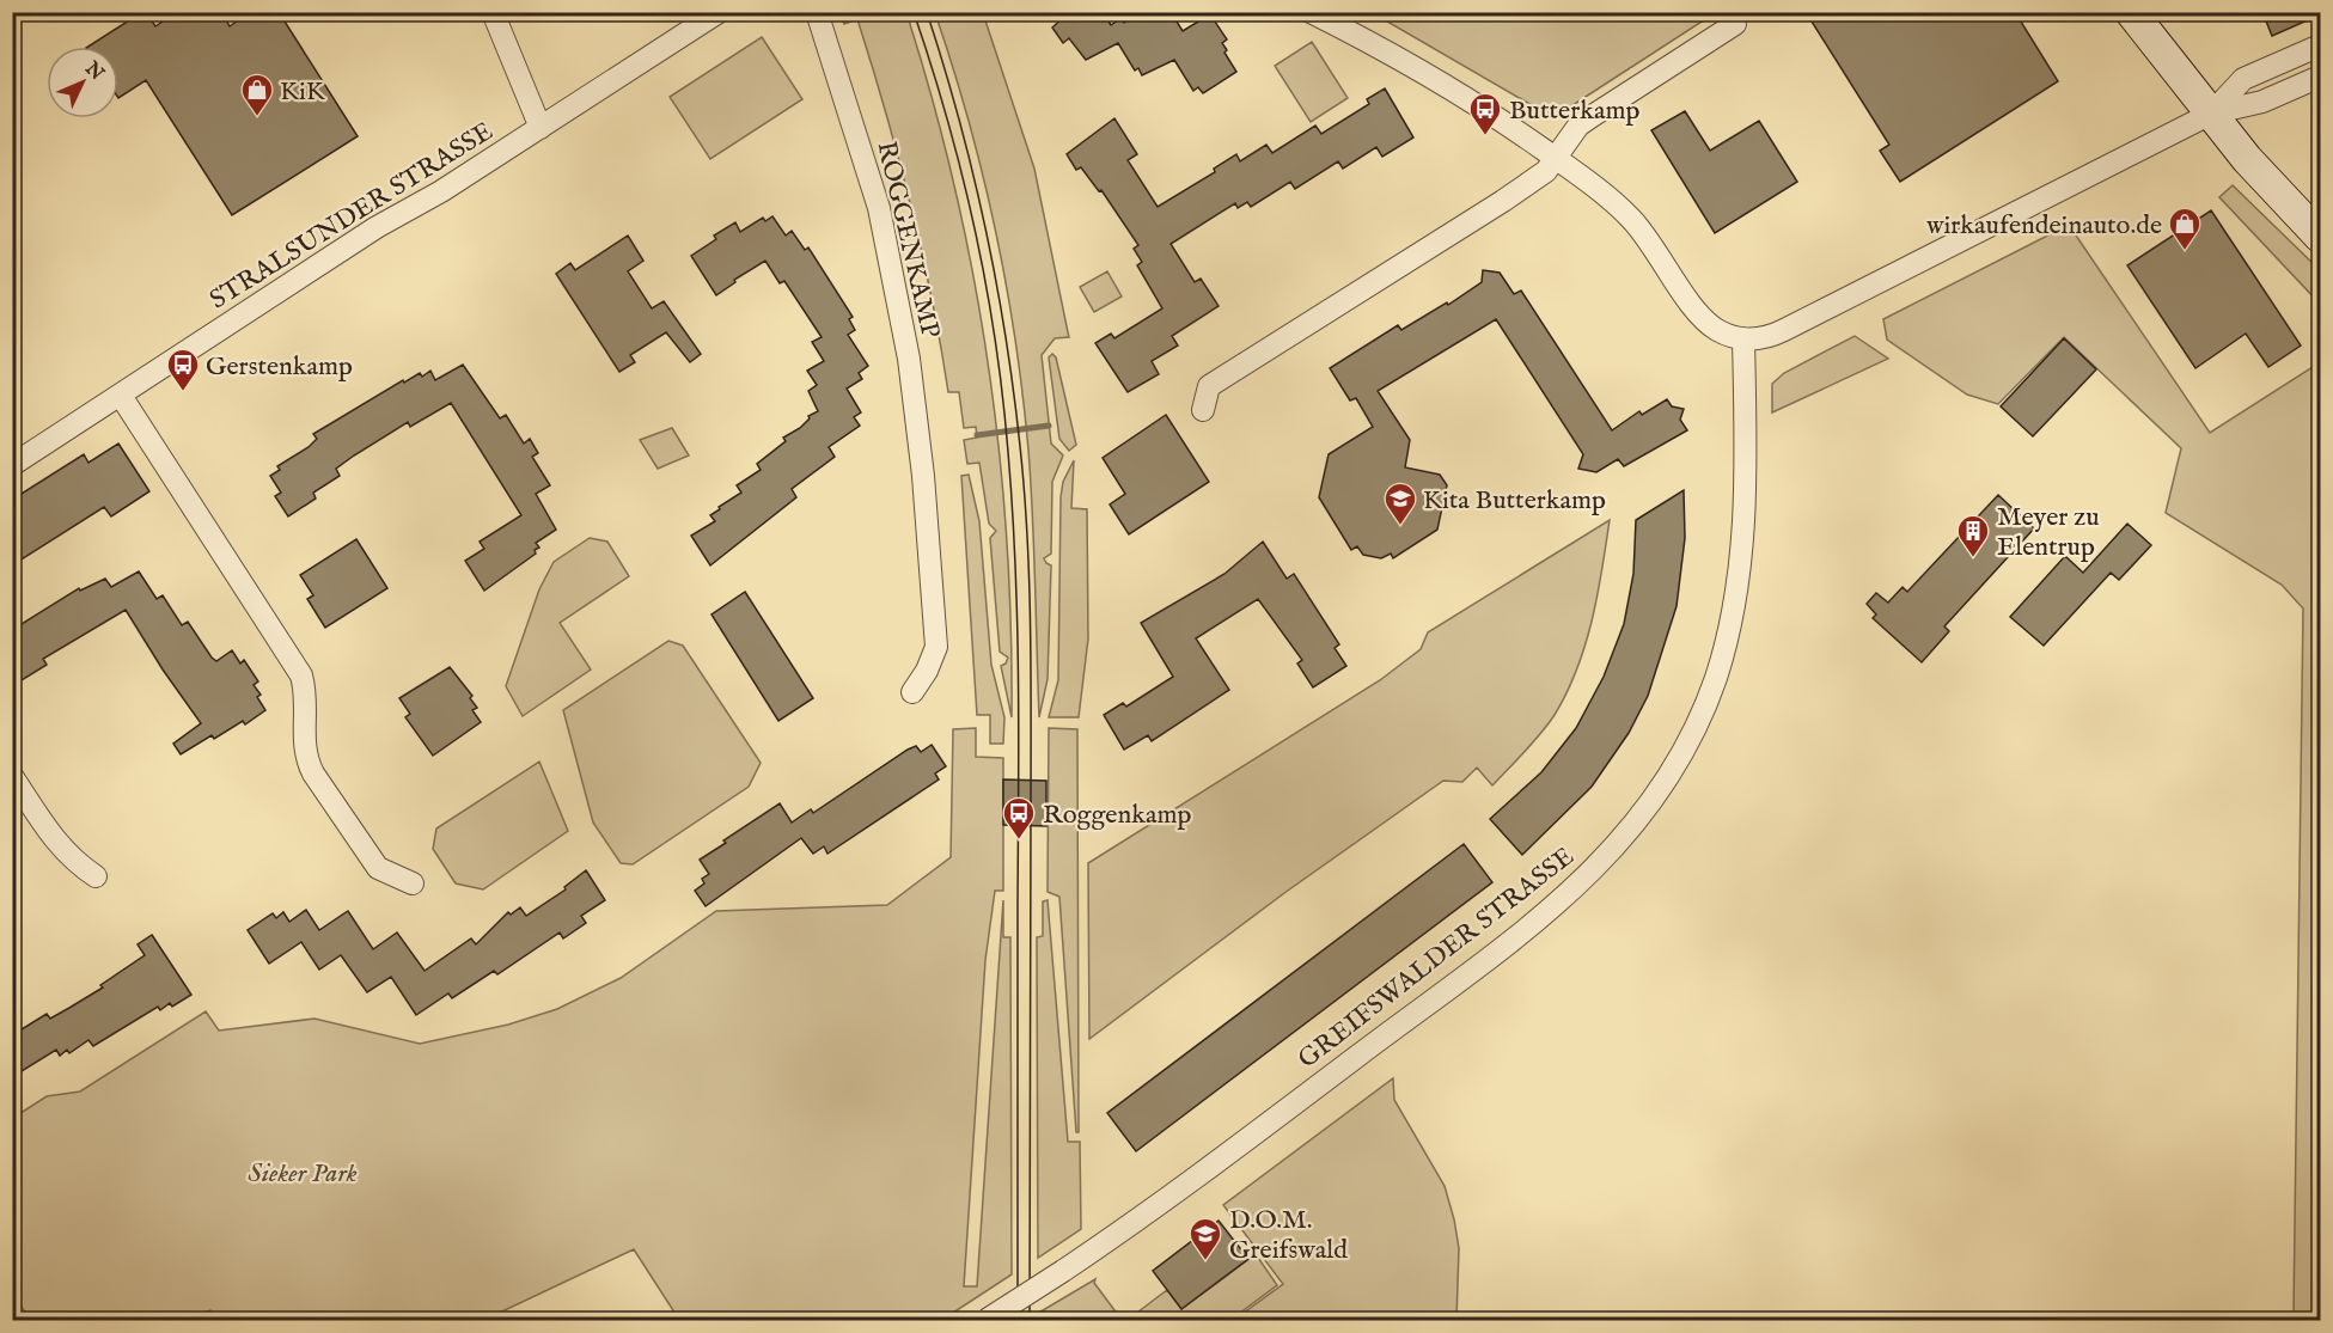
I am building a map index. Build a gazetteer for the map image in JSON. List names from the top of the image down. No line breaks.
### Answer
{"streets":{"street":["STRALSUNDER STRASSE","ROGGENKAMP","GREIFSWALDER STRASSE"]},"parks":["Sieker Park"],"places":{"shop":["KiK","wirkaufendeinauto.de"],"bus stop":["Butterkamp","Gerstenkamp","Roggenkamp"],"school or university":["Kita Butterkamp","D.O.M. Greifswald"],"building":["Meyer zu Elentrup"]},"north":"top right"}
